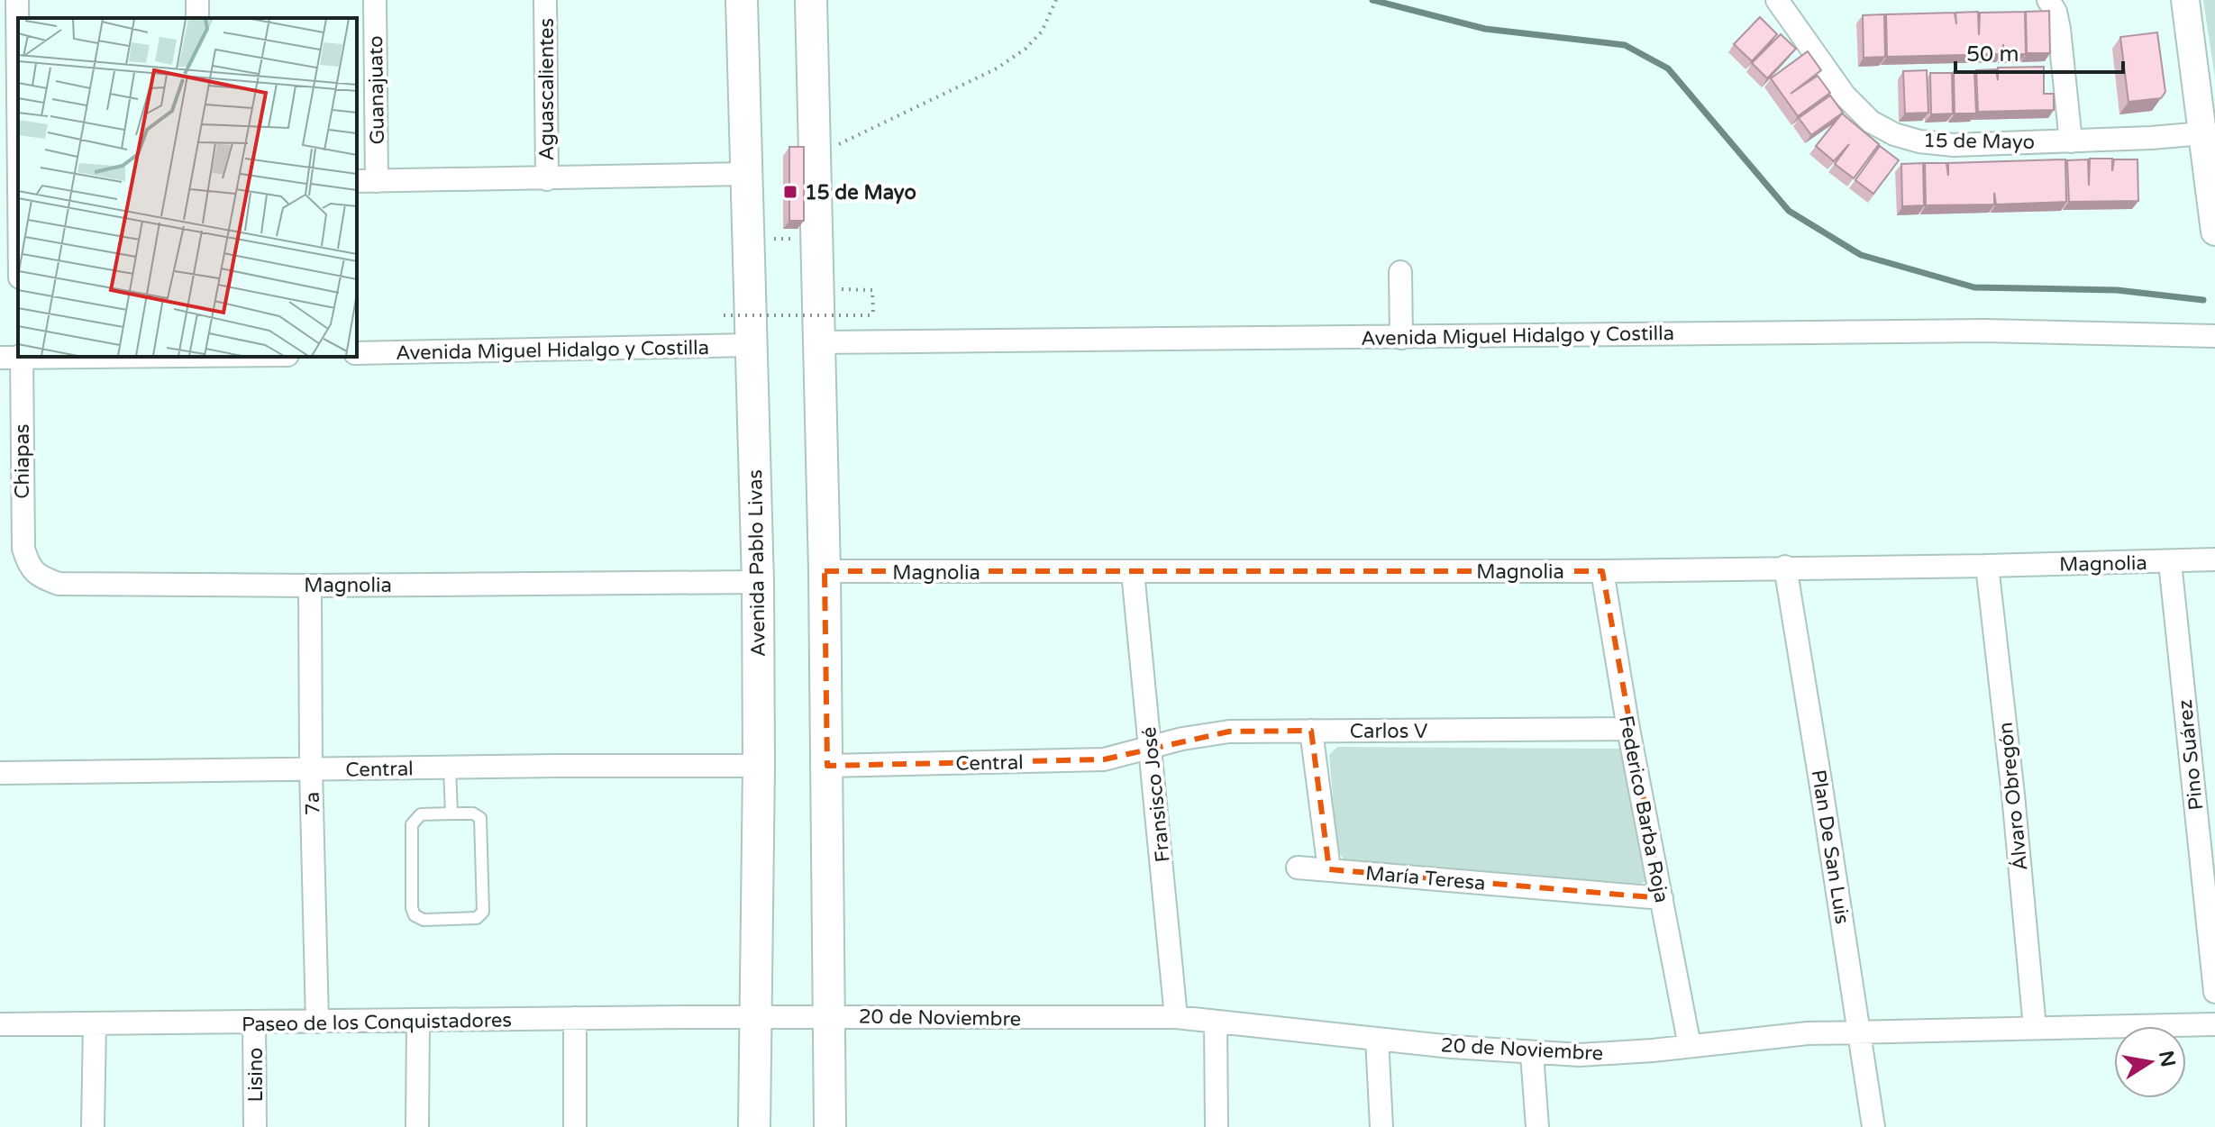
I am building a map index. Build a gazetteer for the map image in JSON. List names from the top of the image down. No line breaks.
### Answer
{"streets":{"main road":["Avenida Pablo Livas"],"street":["Aguascalientes","Guanajuato","15 de Mayo","Avenida Miguel Hidalgo y Costilla","Chiapas","Magnolia","Carlos V","Pino Suárez","Central","Fransisco José","Álvaro Obregón","7a","Federico Barba Roja","Plan De San Luis","María Teresa","20 de Noviembre","Paseo de los Conquistadores","Lisino"]},"crossings":[["Avenida Miguel Hidalgo y Costilla","Avenida Pablo Livas"],["Chiapas","Magnolia"],["Avenida Pablo Livas","Magnolia"],["Avenida Pablo Livas","Central"],["Avenida Pablo Livas","20 de Noviembre"],["Avenida Pablo Livas","Paseo de los Conquistadores"],["Magnolia","Pino Suárez"],["Magnolia","Fransisco José"],["Magnolia","Álvaro Obregón"],["Magnolia","7a"],["Magnolia","Federico Barba Roja"],["Magnolia","Plan De San Luis"],["Carlos V","Central"],["Carlos V","Fransisco José"],["Carlos V","Federico Barba Roja"],["Central","Fransisco José"],["Central","7a"],["Fransisco José","20 de Noviembre"],["Álvaro Obregón","20 de Noviembre"],["7a","Paseo de los Conquistadores"],["Federico Barba Roja","María Teresa"],["Federico Barba Roja","20 de Noviembre"],["Plan De San Luis","20 de Noviembre"],["20 de Noviembre","Paseo de los Conquistadores"],["Paseo de los Conquistadores","Lisino"]],"places":{"transit":["15 de Mayo"]},"scale_bar":"50 m","north":"right"}
